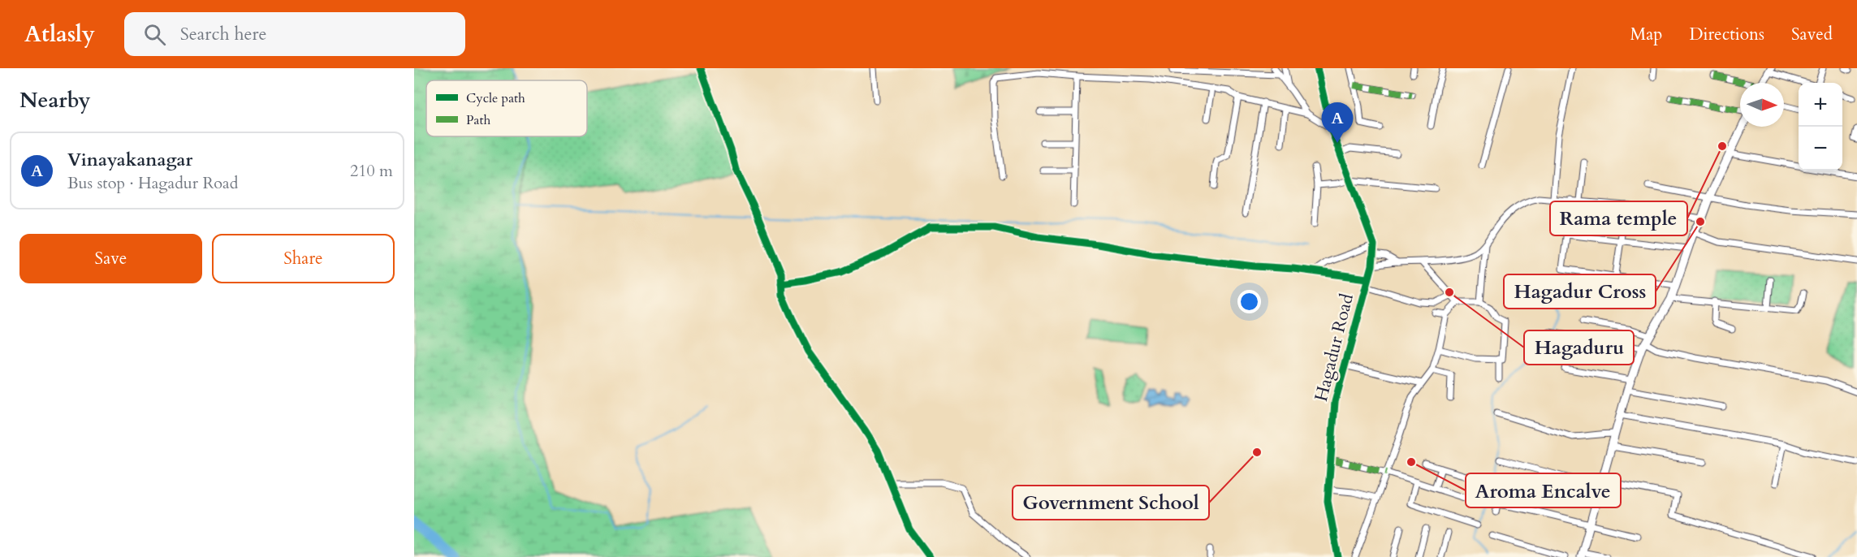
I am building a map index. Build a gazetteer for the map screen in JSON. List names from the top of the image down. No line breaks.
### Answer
{"streets":{"street":["Hagadur Road"]},"places":["Rama temple","Hagadur Cross","Hagaduru","Government School","Aroma Encalve"],"legend":["Cycle path","Path"],"north":"right","page":{"header":"Atlasly","search":"Search here","nav":["Map","Directions","Saved"],"heading":"Nearby","map_buttons":["+","−"],"pins":"A","list":[{"mark":"A","name":"Vinayakanagar","note":"Bus stop · Hagadur Road","value":"210 m"}],"buttons":["Save","Share"]}}
